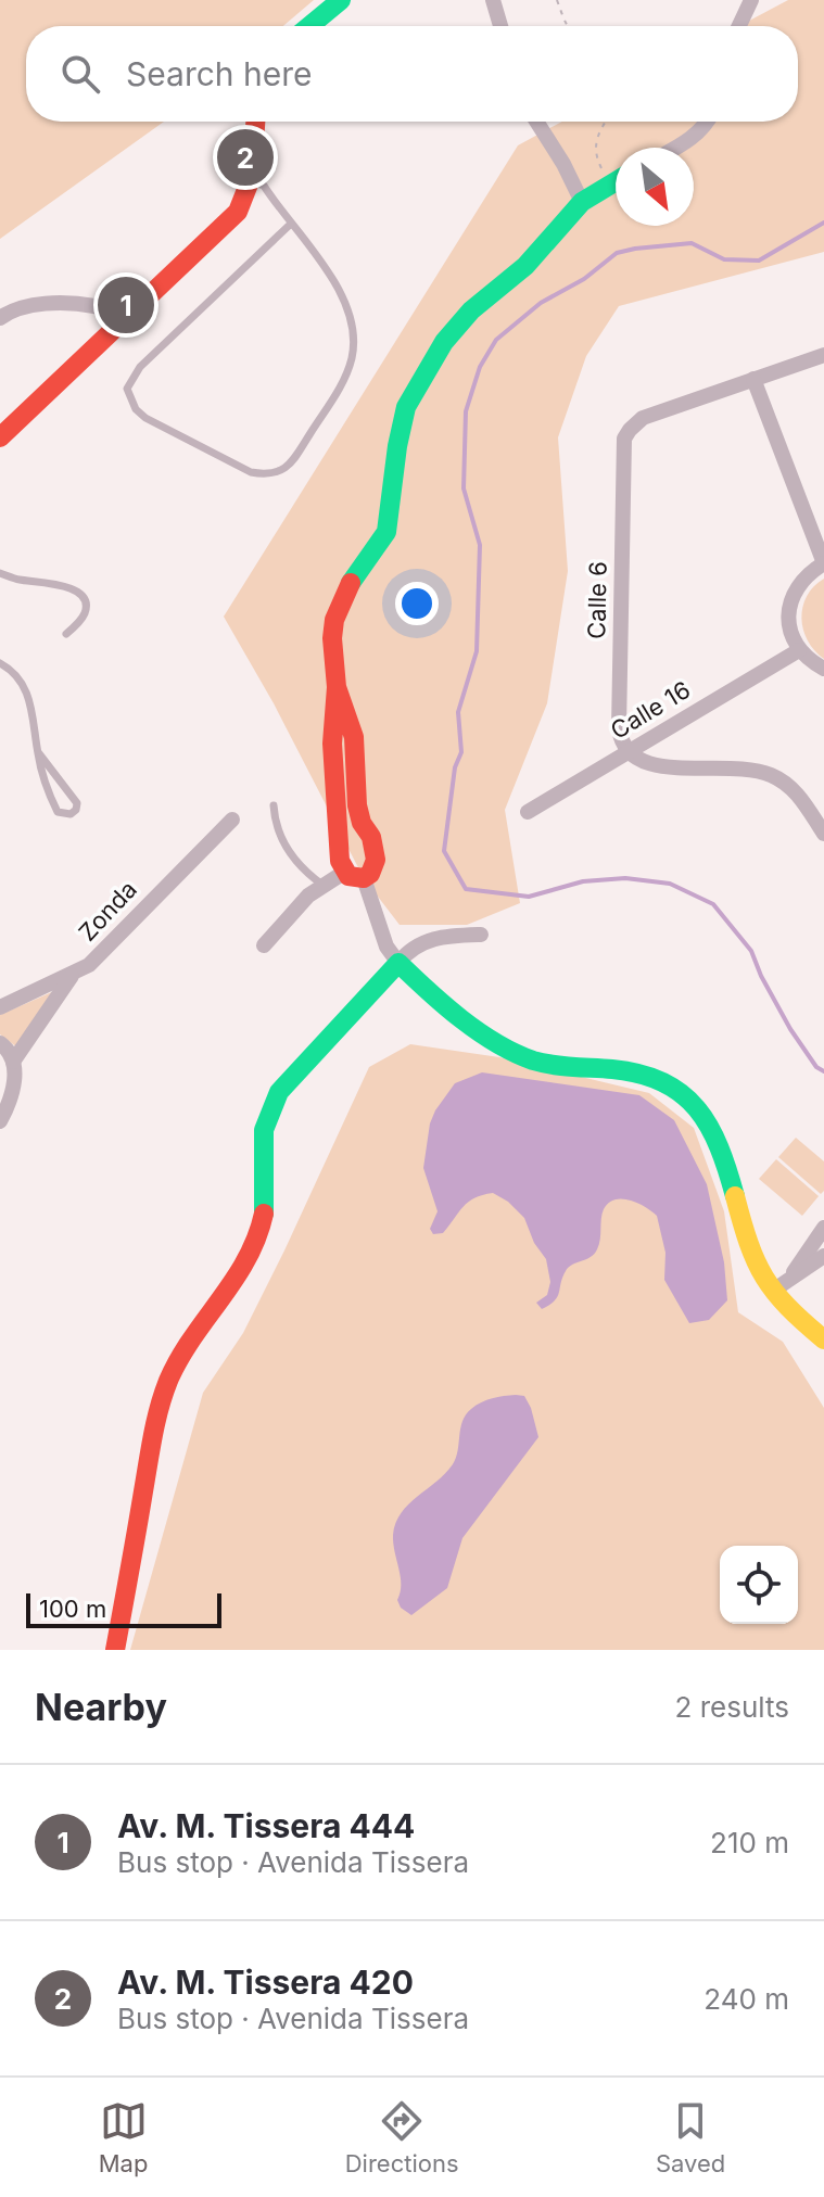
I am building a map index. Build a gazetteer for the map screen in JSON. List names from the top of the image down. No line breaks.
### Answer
{"streets":{"street":["Calle 6","Calle 16","Zonda"]},"crossings":[["Calle 6","Calle 16"]],"scale_bar":"100 m","north":"bottom right","page":{"search":"Search here","pins":["2","1"],"scale":"100 m","heading":["Nearby","2 results"],"list":[{"mark":"1","name":"Av. M. Tissera 444","note":"Bus stop · Avenida Tissera","value":"210 m"},{"mark":"2","name":"Av. M. Tissera 420","note":"Bus stop · Avenida Tissera","value":"240 m"}],"nav":["Map","Directions","Saved"]}}
